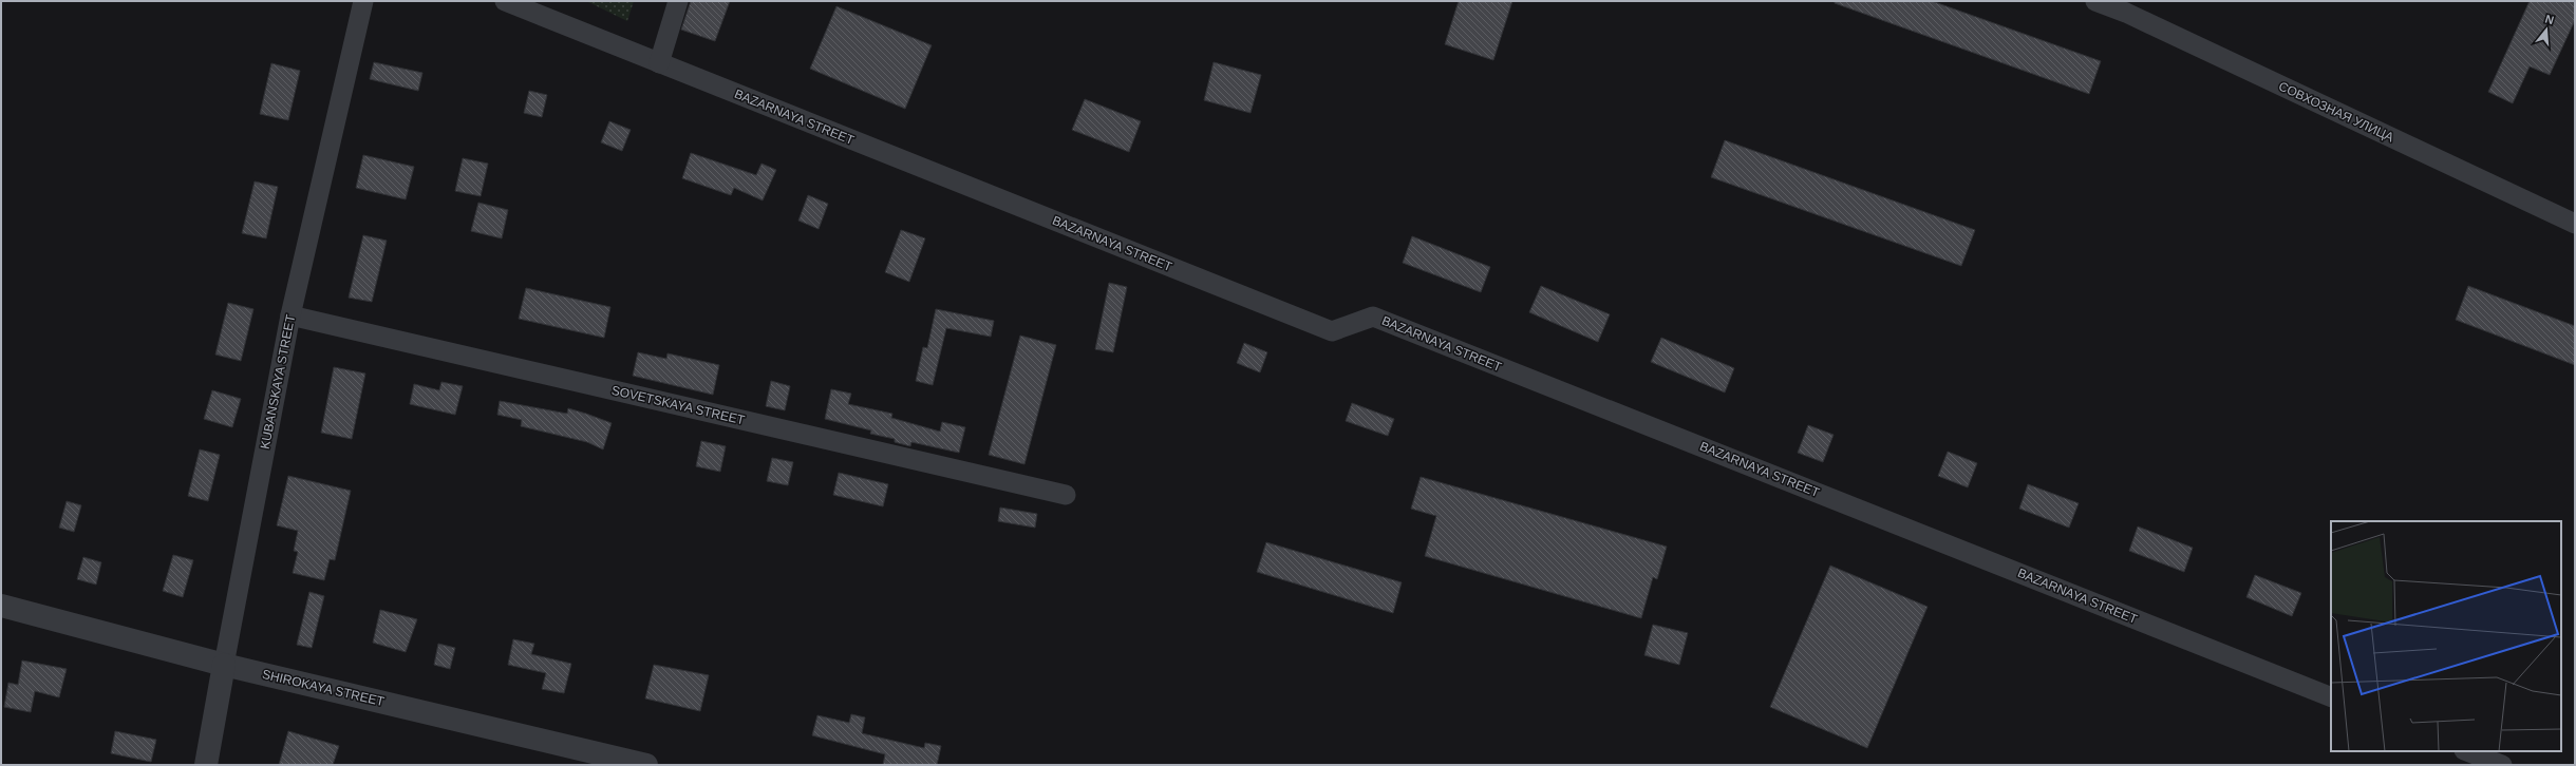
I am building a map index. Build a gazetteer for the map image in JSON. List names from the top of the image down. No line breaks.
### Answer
{"streets":{"street":["СОВХОЗНАЯ УЛИЦА","BAZARNAYA STREET","KUBANSKAYA STREET","SOVETSKAYA STREET","SHIROKAYA STREET"]},"crossings":[["KUBANSKAYA STREET","SOVETSKAYA STREET"],["KUBANSKAYA STREET","SHIROKAYA STREET"]],"north":"top"}
